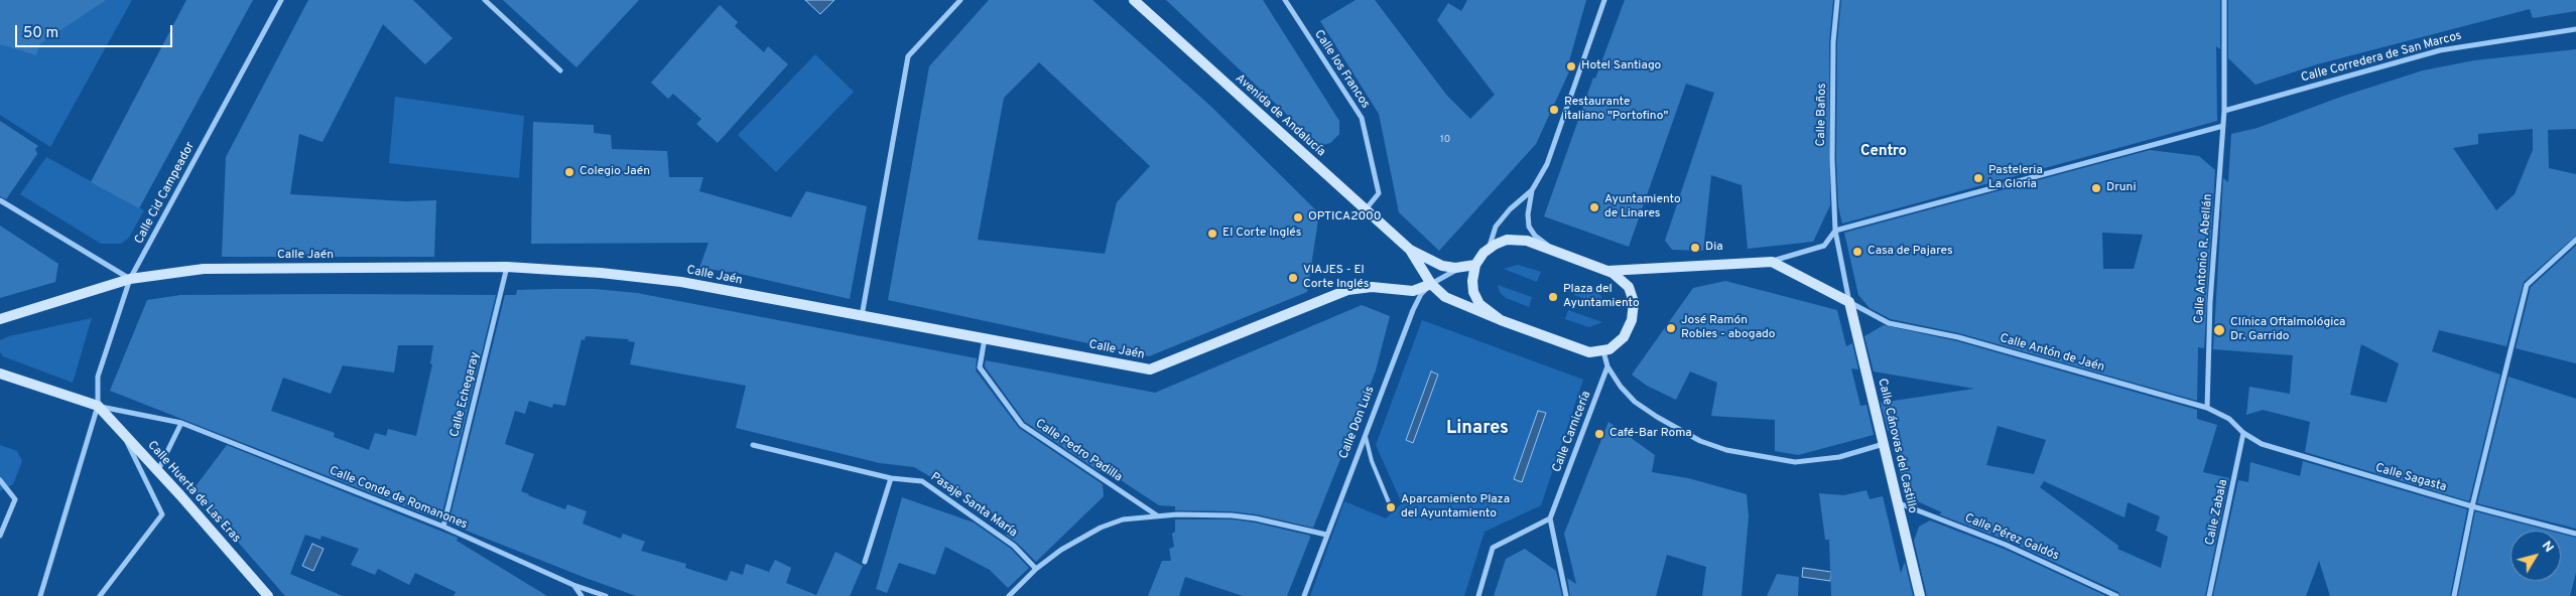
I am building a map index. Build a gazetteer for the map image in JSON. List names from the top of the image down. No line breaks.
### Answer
{"streets":{"street":["Calle Corredera de San Marcos","Calle los Francos","Calle Baños","Avenida de Andalucía","Calle Cid Campeador","Calle Jaén","Calle Antonio R. Abellán","Calle Antón de Jaén","Calle Echegaray","Calle Don Luis","Calle Carnicería","Calle Cánovas del Castillo","Calle Pedro Padilla","Calle Sagasta","Calle Huerta de Las Eras","Calle Conde de Romanones","Pasaje Santa María","Calle Zabala","Calle Pérez Galdós"]},"crossings":[["Calle Corredera de San Marcos","Calle Antonio R. Abellán"],["Calle los Francos","Avenida de Andalucía"],["Calle Baños","Calle Antón de Jaén"],["Calle Baños","Calle Cánovas del Castillo"],["Calle Cid Campeador","Calle Jaén"],["Calle Cid Campeador","Calle Huerta de Las Eras"],["Calle Cid Campeador","Calle Conde de Romanones"],["Calle Jaén","Calle Echegaray"],["Calle Jaén","Calle Don Luis"],["Calle Jaén","Calle Pedro Padilla"],["Calle Antonio R. Abellán","Calle Antón de Jaén"],["Calle Antón de Jaén","Calle Cánovas del Castillo"],["Calle Antón de Jaén","Calle Sagasta"],["Calle Antón de Jaén","Calle Zabala"],["Calle Echegaray","Calle Conde de Romanones"],["Calle Cánovas del Castillo","Calle Pérez Galdós"],["Calle Sagasta","Calle Zabala"],["Calle Huerta de Las Eras","Calle Conde de Romanones"]],"districts":["Centro","Linares"],"places":["Hotel Santiago","Restaurante italiano \"Portofino\"","Colegio Jaén","Pasteleria La Gloria","Druni","Ayuntamiento de Linares","OPTICA2000","El Corte Inglés","Dia","Casa de Pajares","VIAJES - El Corte Inglés","Plaza del Ayuntamiento","José Ramón Robles - abogado","Clínica Oftalmológica Dr. Garrido","Café-Bar Roma","Aparcamiento Plaza del Ayuntamiento"],"house_numbers":["10"],"scale_bar":"50 m","north":"top right"}
